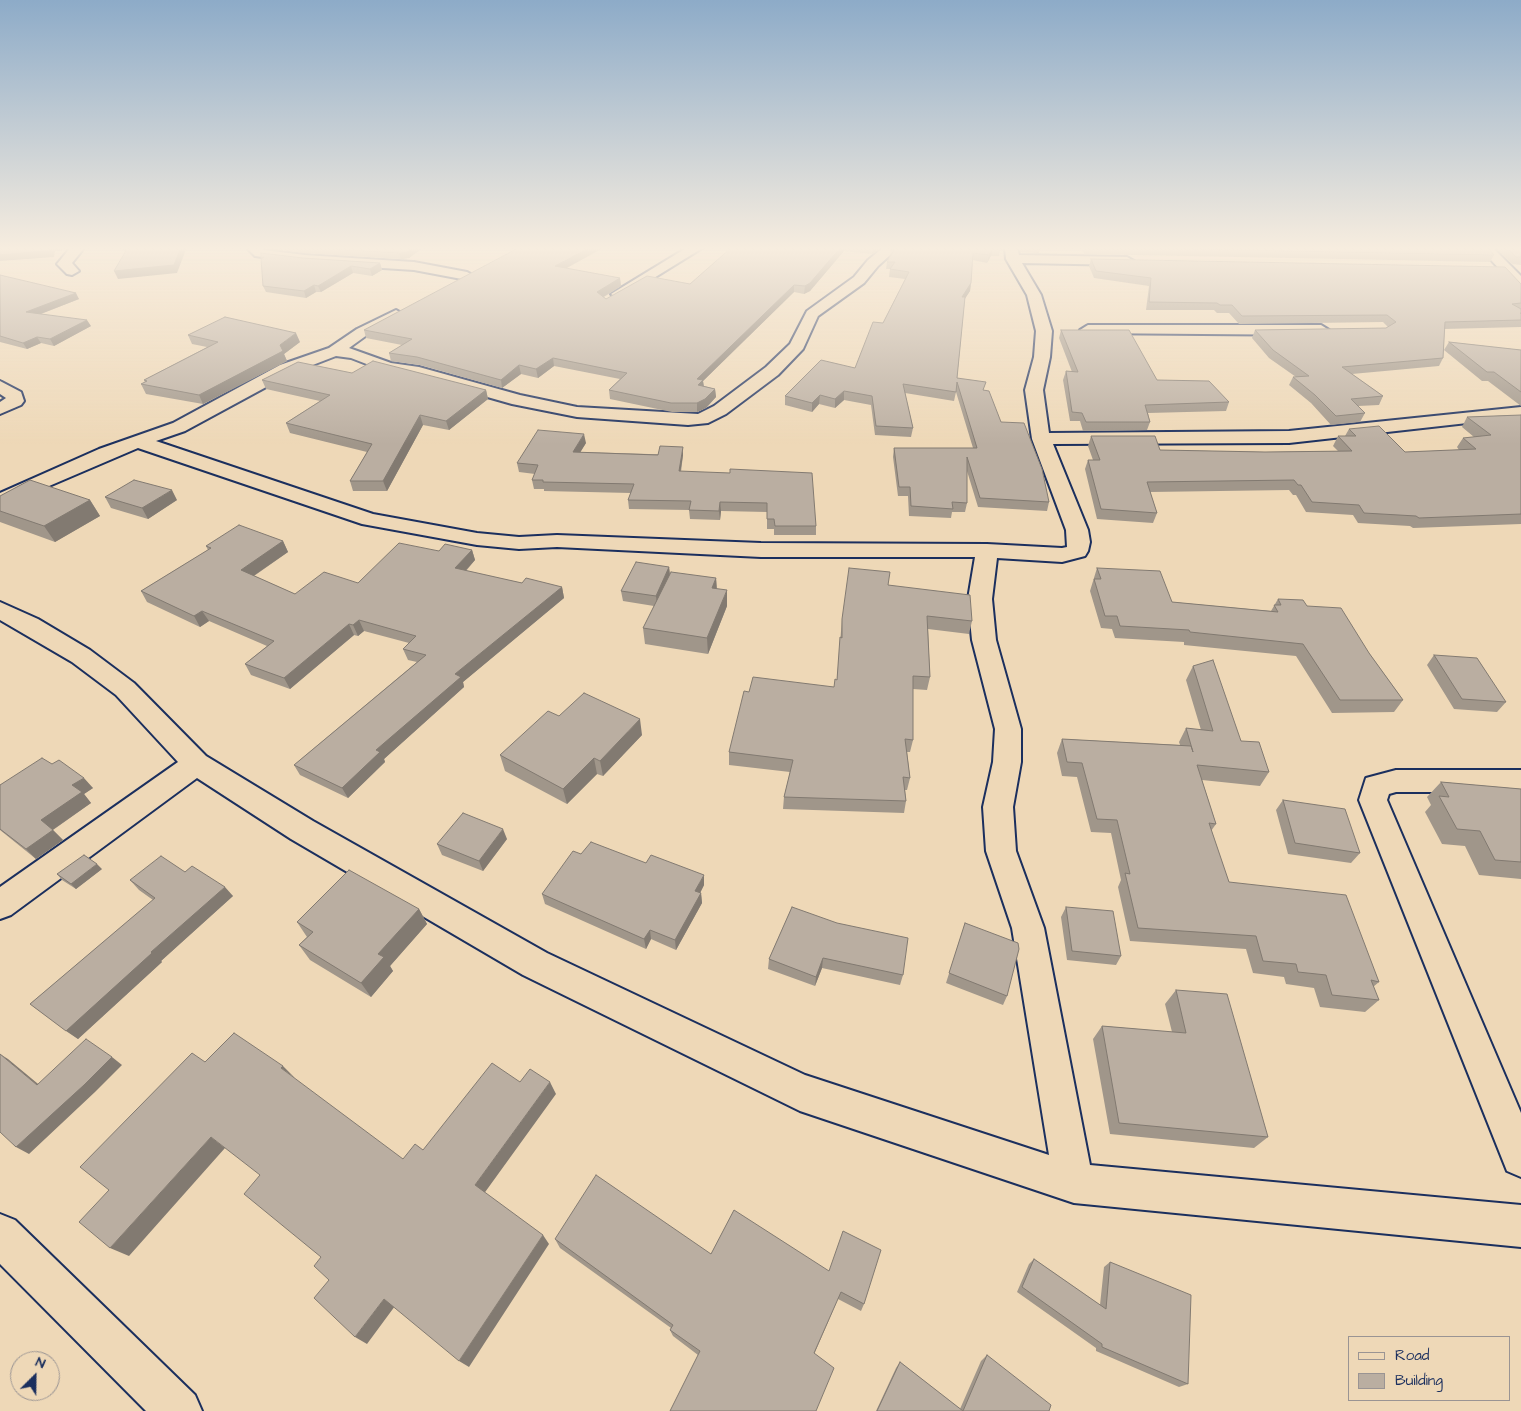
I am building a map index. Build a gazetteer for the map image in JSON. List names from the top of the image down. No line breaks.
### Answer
{"legend":["Road","Building"],"north":"top right"}
